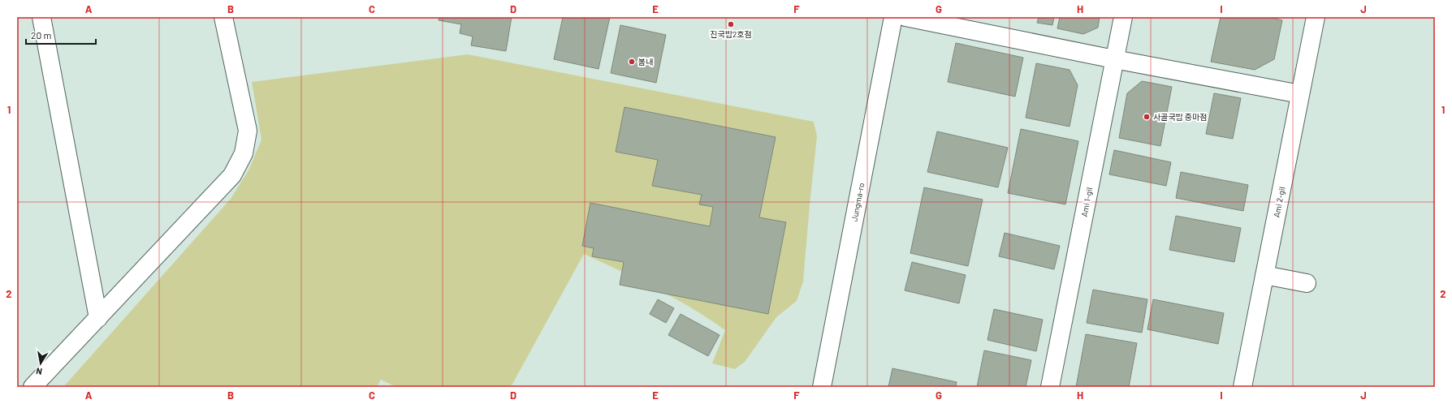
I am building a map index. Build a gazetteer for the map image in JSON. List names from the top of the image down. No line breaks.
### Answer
{"streets":{"street":["Jungma-ro","Ami 1-gil","Ami 2-gil"]},"places":["진국밥2호점","봄내","사골국밥 중마점"],"scale_bar":"20 m","north":"bottom","grid":{"columns":["A","B","C","D","E","F","G","H","I","J"],"rows":["1","2"]}}
